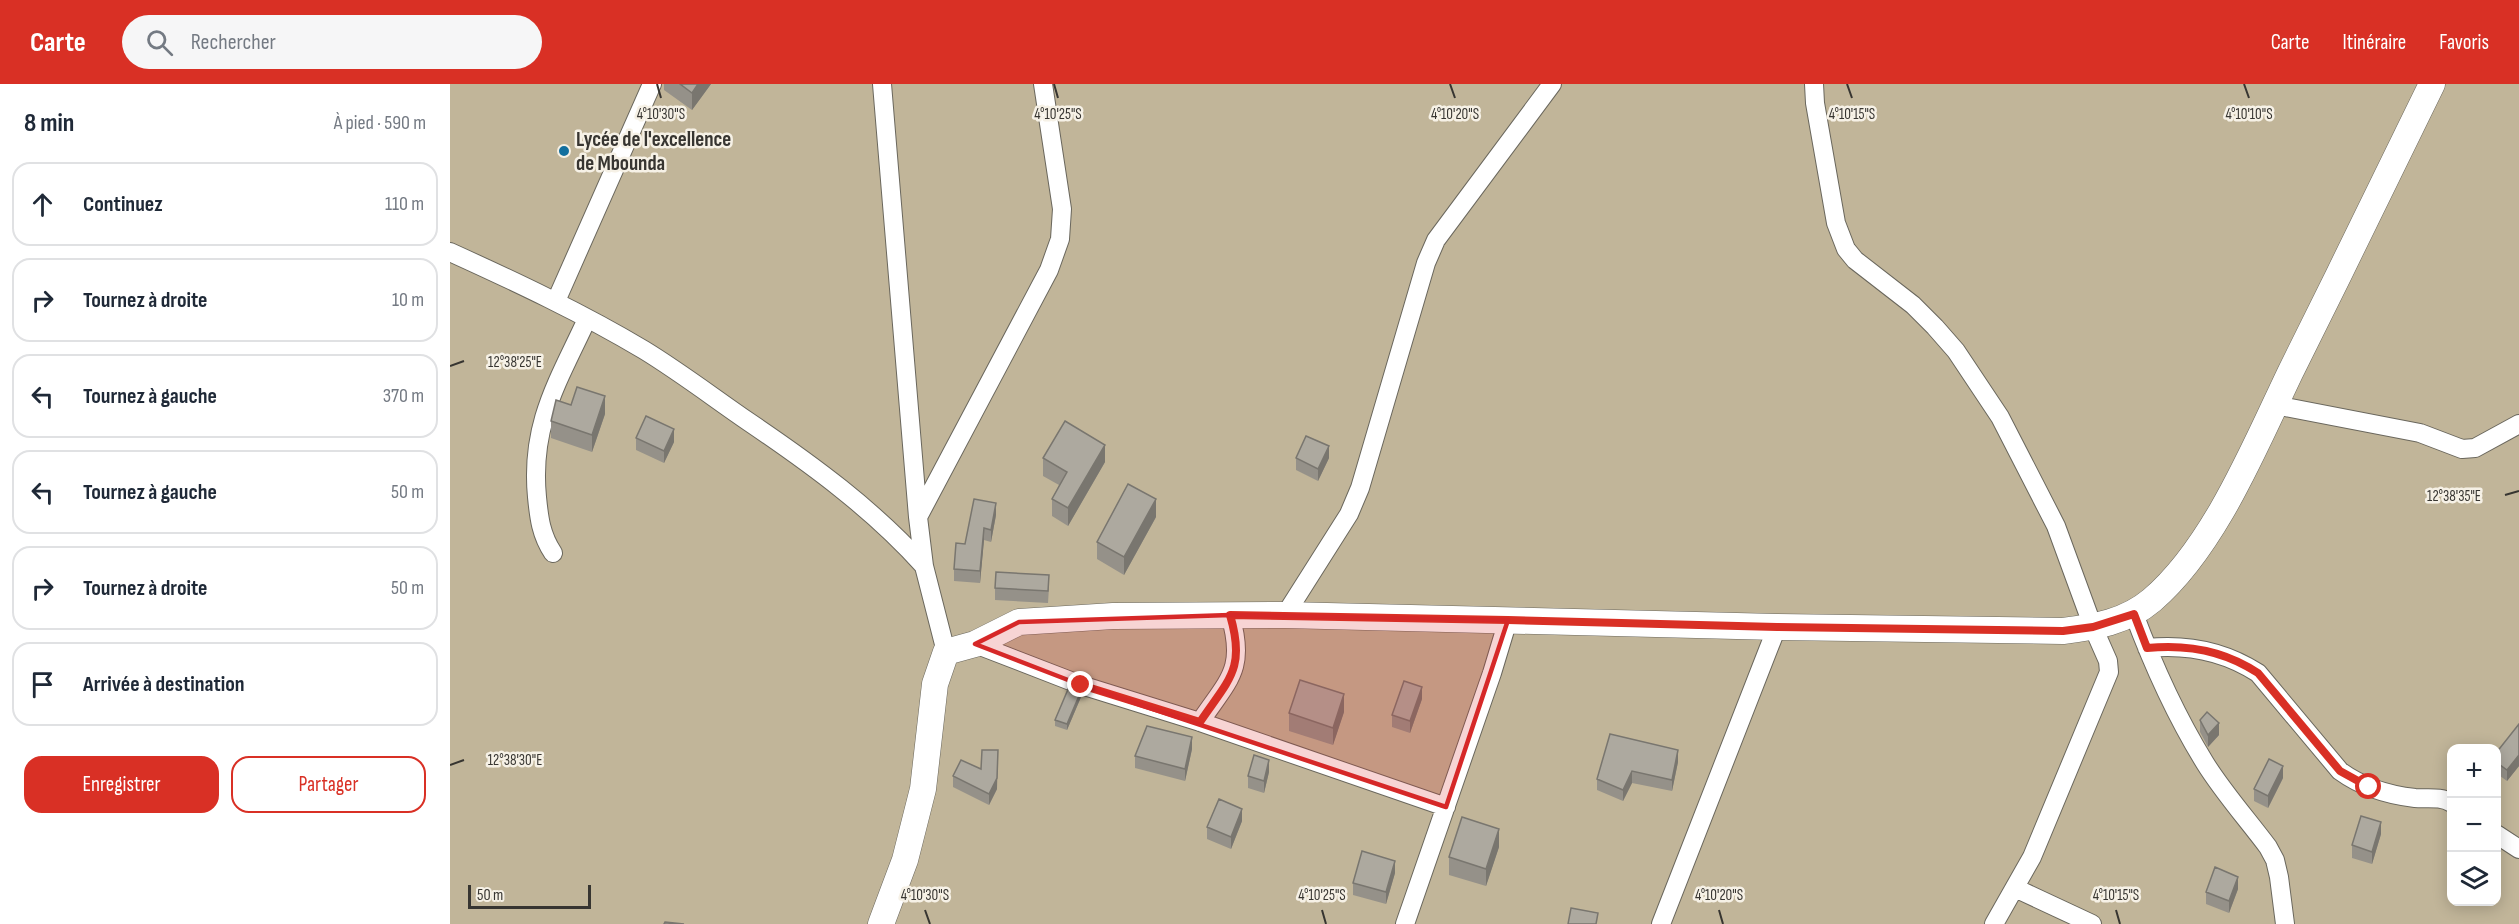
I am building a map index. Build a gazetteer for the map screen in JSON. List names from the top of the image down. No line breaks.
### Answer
{"places":["Lycée de l'excellence de Mbounda"],"scale_bar":"50 m","page":{"header":"Carte","search":"Rechercher","nav":["Carte","Itinéraire","Favoris"],"heading":["8 min","À pied · 590 m"],"list":[["Continuez","110 m"],["Tournez à droite","10 m"],["Tournez à gauche","370 m"],["Tournez à gauche","50 m"],["Tournez à droite","50 m"],"Arrivée à destination"],"buttons":["Enregistrer","Partager"],"map_buttons":["+","−"],"scale":"50 m"},"coordinates":["4°10'30\"S","4°10'25\"S","4°10'20\"S","4°10'15\"S","4°10'10\"S","12°38'25\"E","12°38'35\"E","12°38'30\"E"]}
